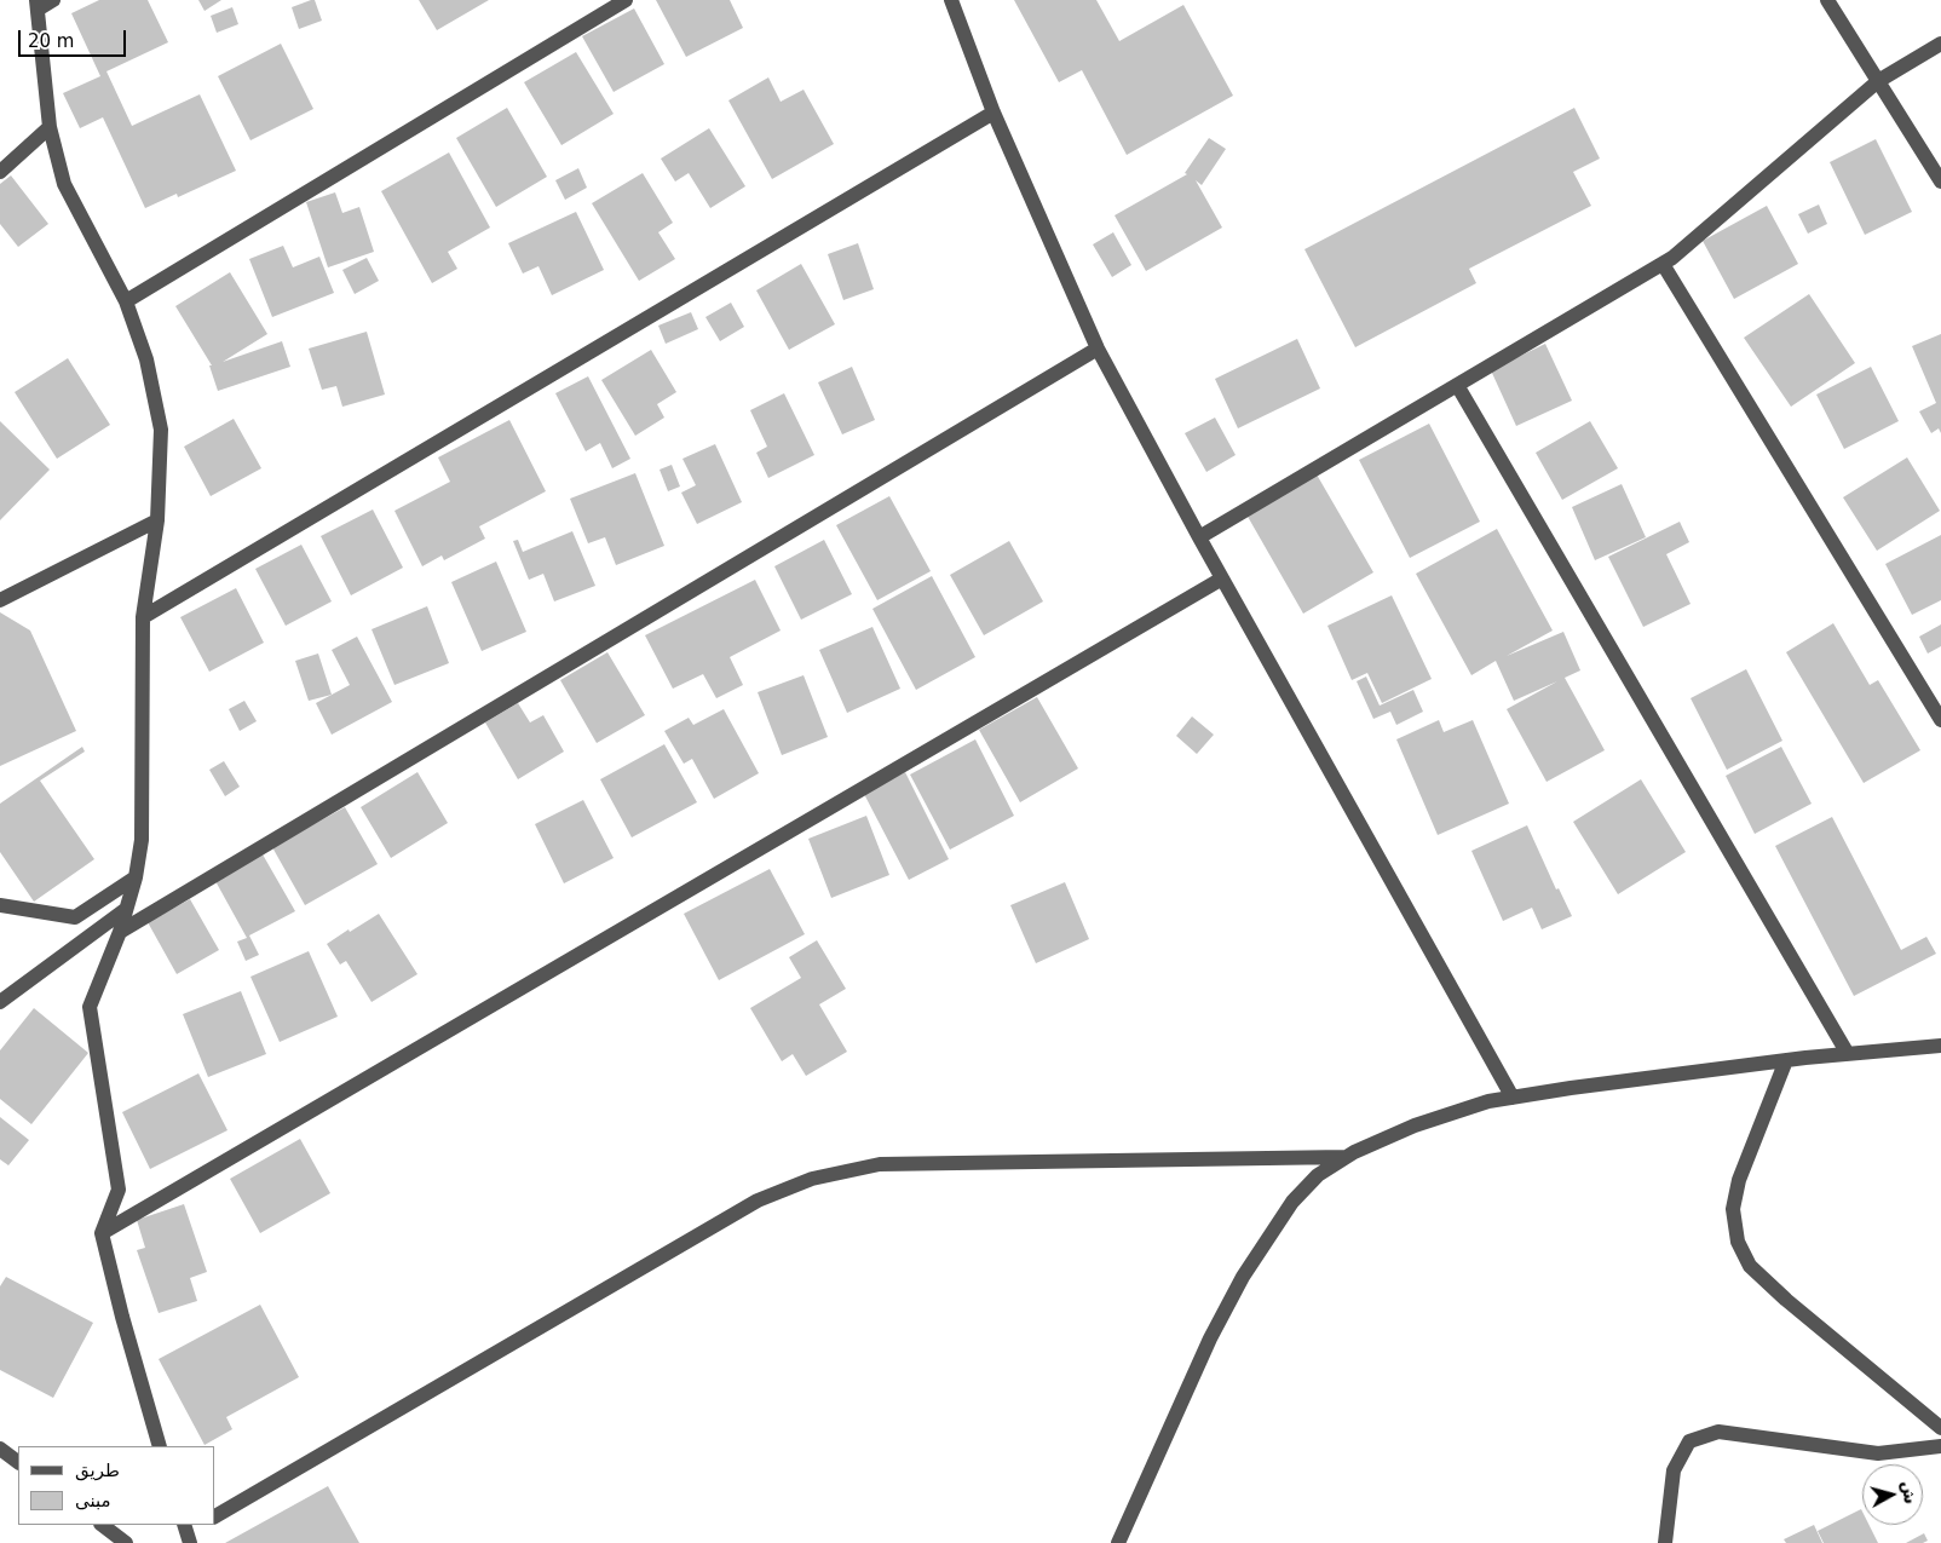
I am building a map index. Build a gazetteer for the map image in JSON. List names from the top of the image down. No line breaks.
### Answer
{"legend":["طريق","مبنى"],"scale_bar":"20 m","north":"right"}
